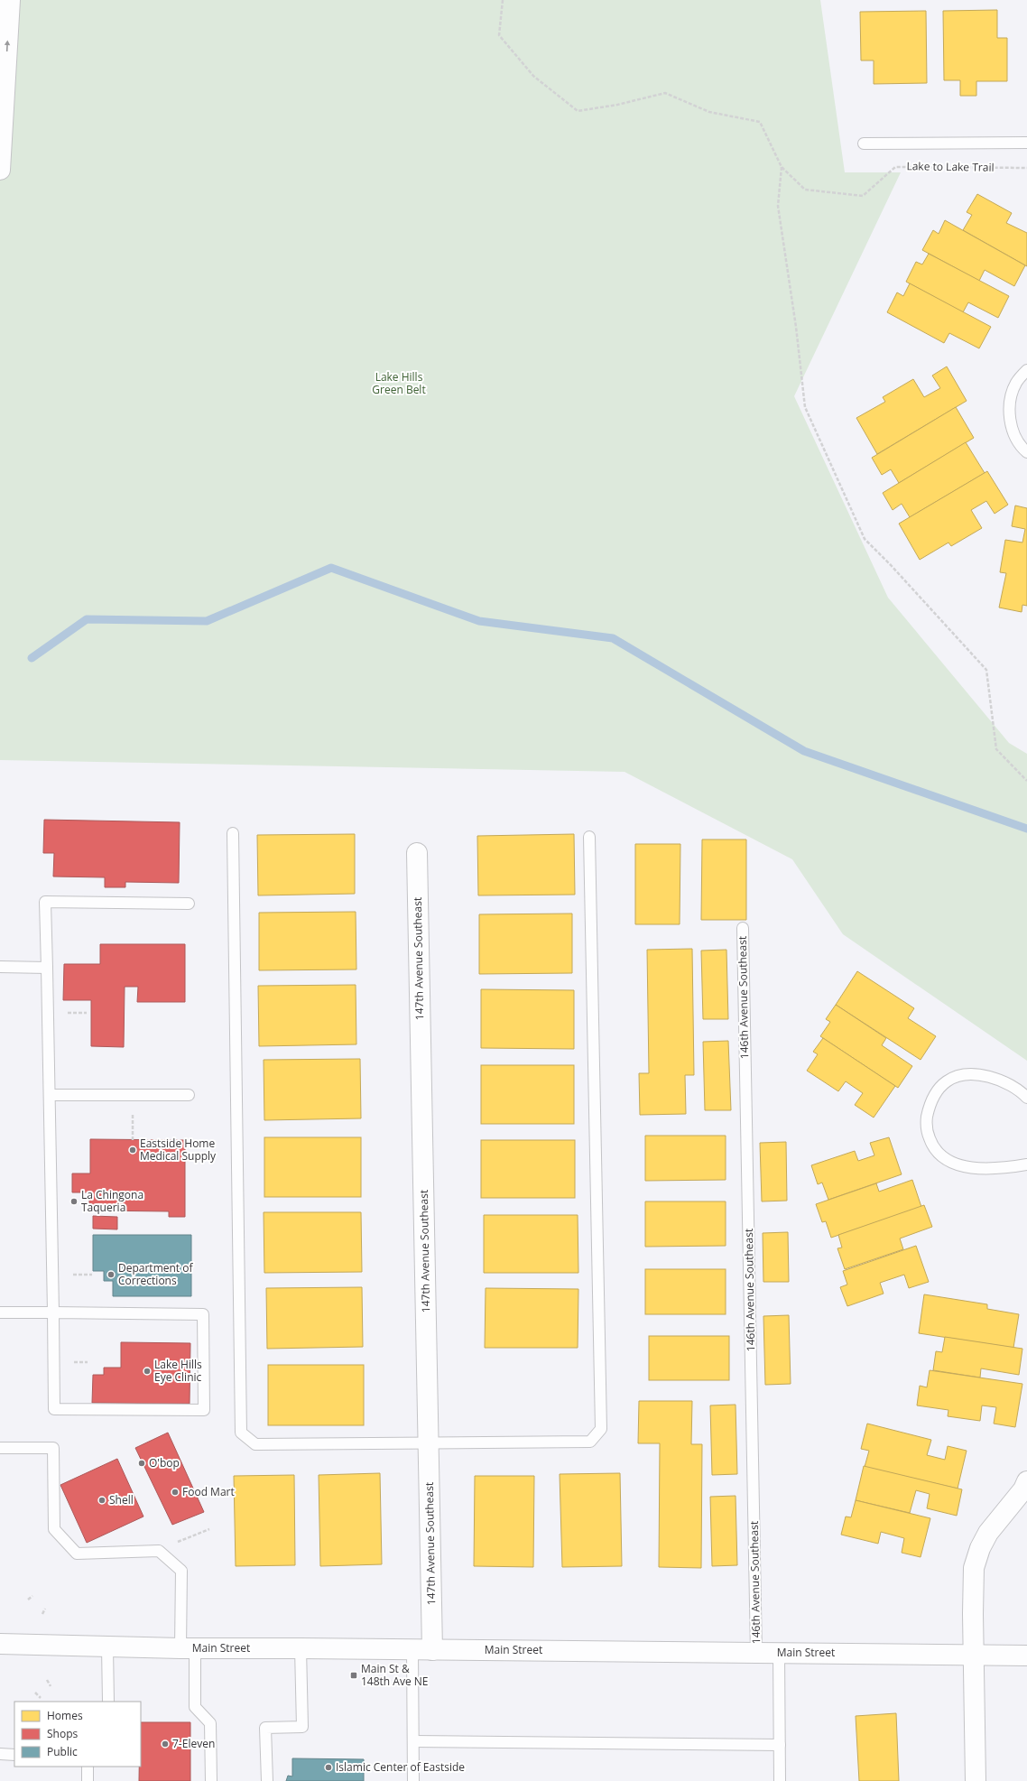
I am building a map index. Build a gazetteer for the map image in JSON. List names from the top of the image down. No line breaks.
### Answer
{"streets":{"street":["147th Avenue Southeast","Main Street"],"lane":["146th Avenue Southeast"],"path":["Lake to Lake Trail"]},"crossings":[["147th Avenue Southeast","Main Street"],["146th Avenue Southeast","Main Street"]],"parks":["Lake Hills Green Belt"],"places":{"other":["Eastside Home Medical Supply","La Chingona Taqueria","Department of Corrections","Lake Hills Eye Clinic","O'bop","Food Mart","Shell","7-Eleven","Islamic Center of Eastside"],"transit":["Main St & 148th Ave NE"]},"legend":["Homes","Shops","Public"]}
